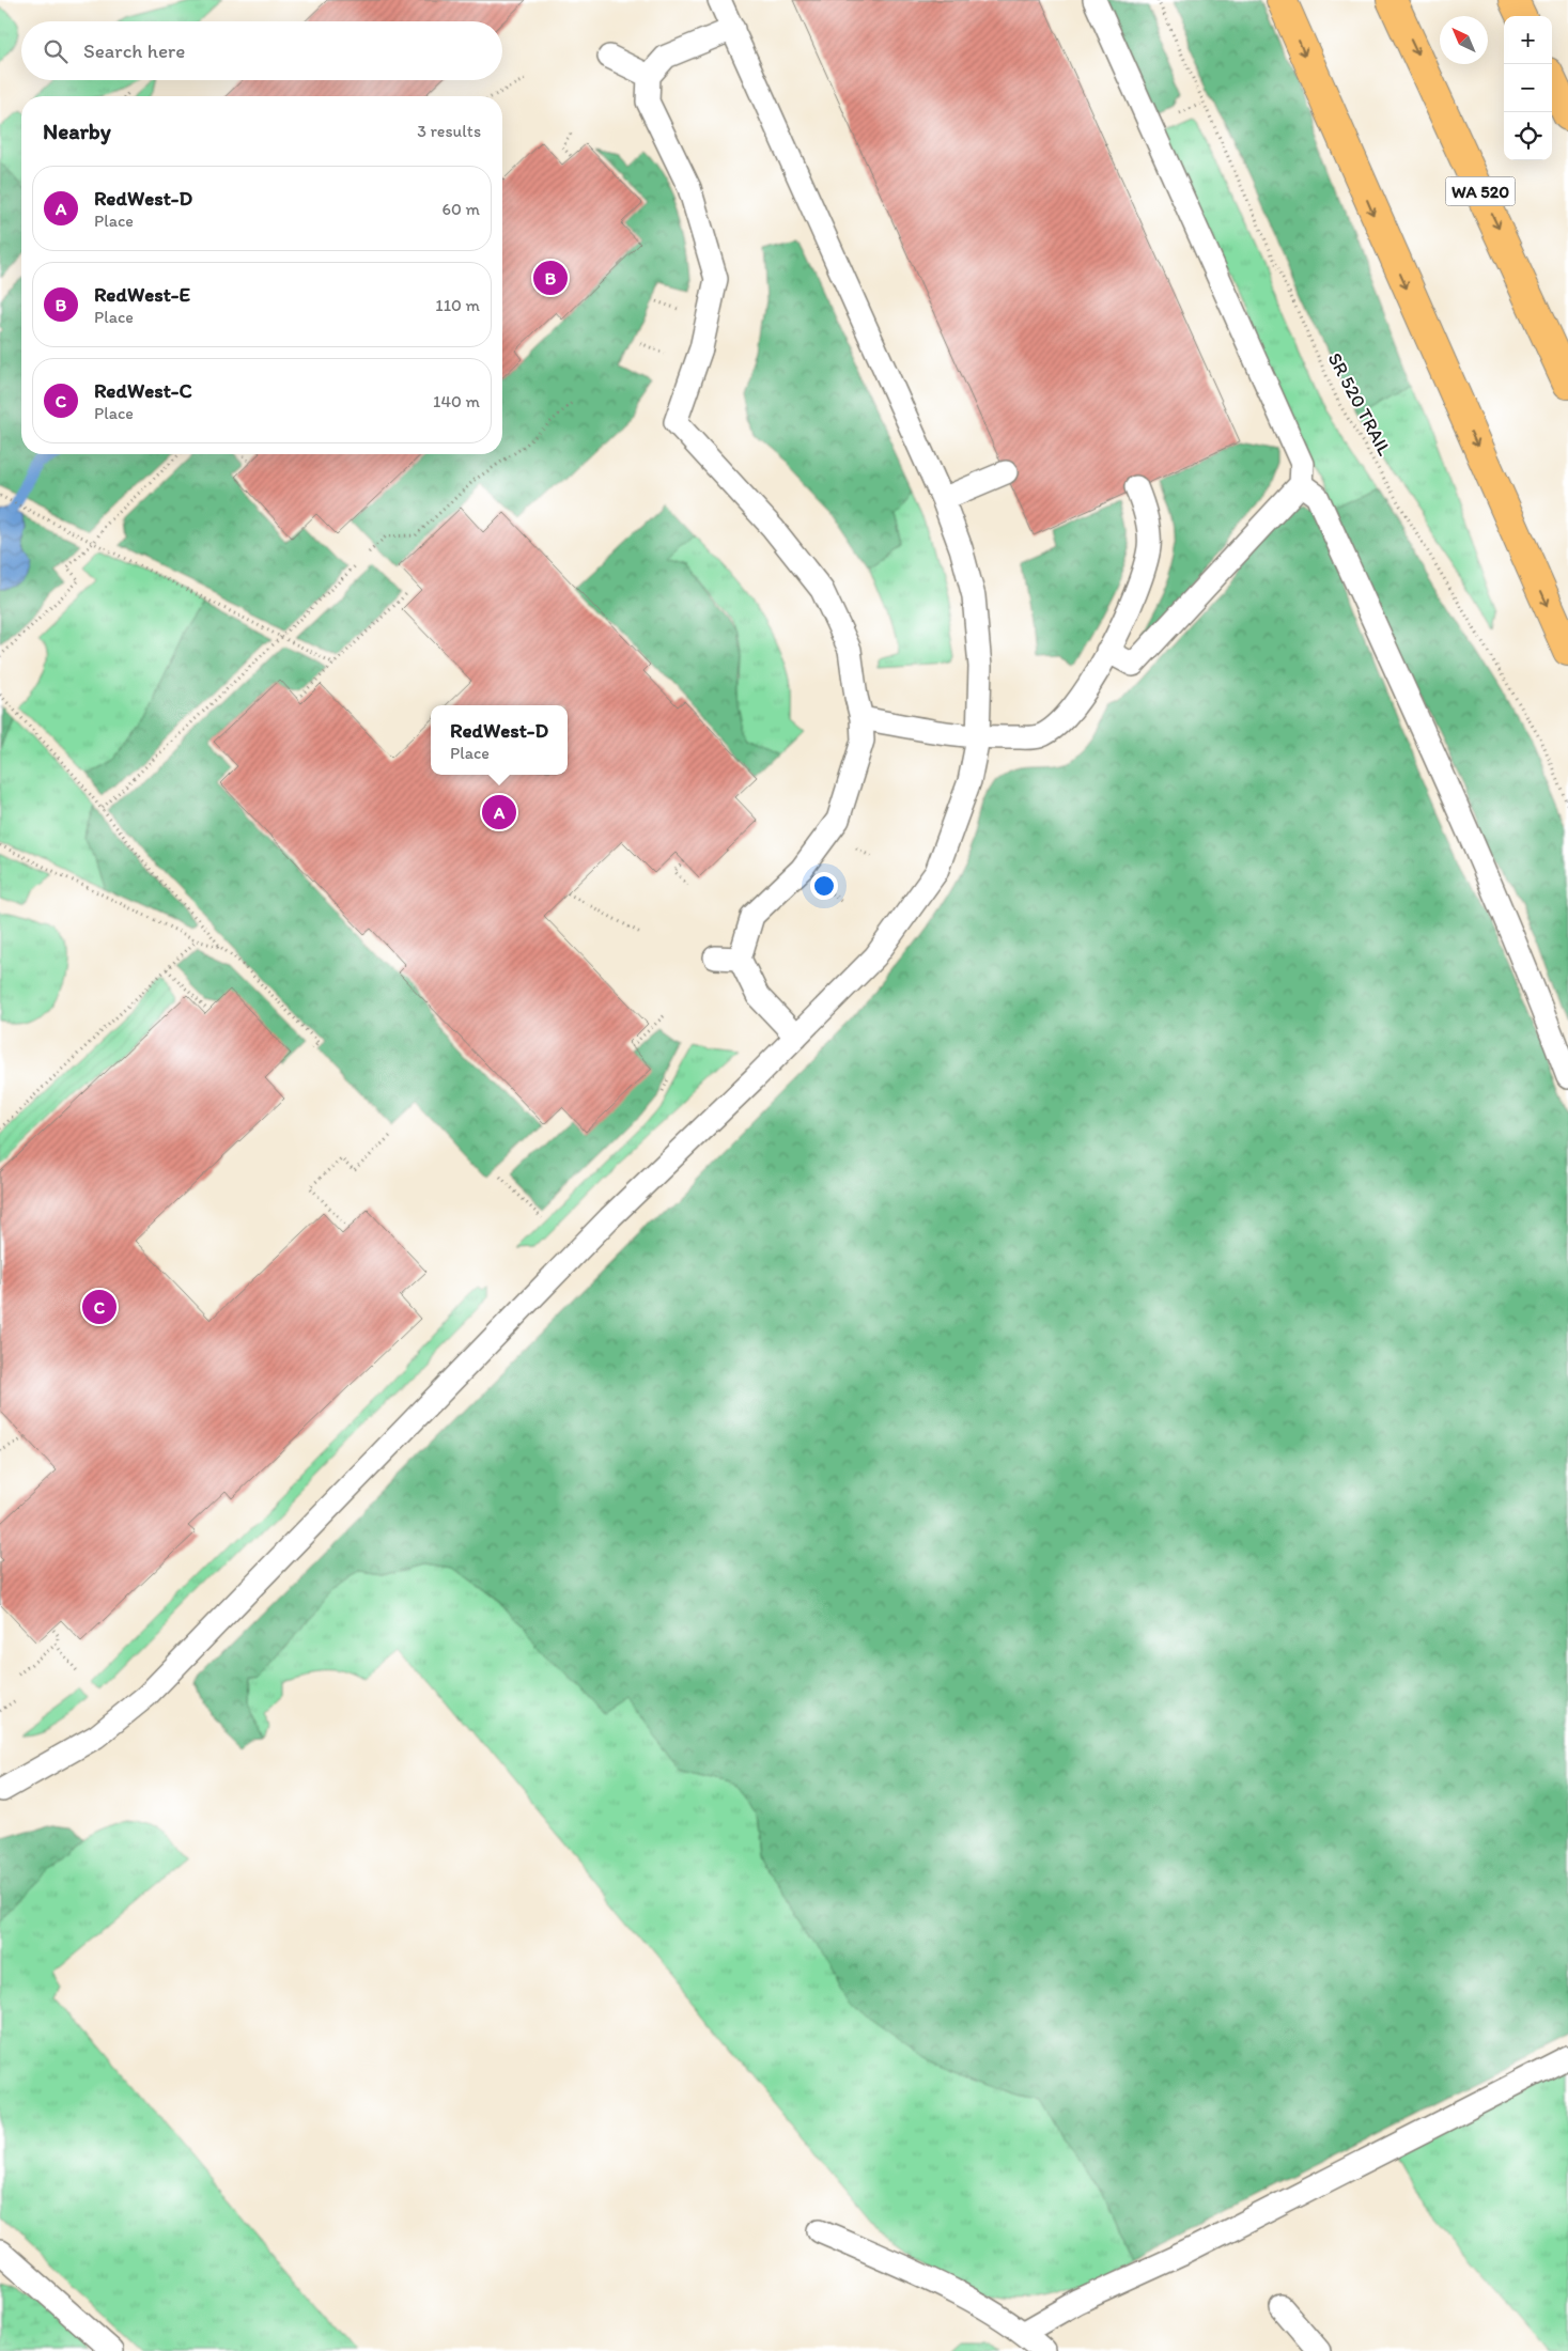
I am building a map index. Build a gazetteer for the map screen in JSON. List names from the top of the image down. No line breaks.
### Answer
{"streets":{"highway":["WA 520"],"path":["SR 520 TRAIL"]},"north":"top left","page":{"map_buttons":["+","−"],"search":"Search here","heading":["Nearby","3 results"],"list":[{"mark":"A","name":"RedWest-D","note":"Place","value":"60 m"},{"mark":"B","name":"RedWest-E","note":"Place","value":"110 m"},{"mark":"C","name":"RedWest-C","note":"Place","value":"140 m"}],"pins":["B","A","C"],"popup":["RedWest-D","Place"]}}
